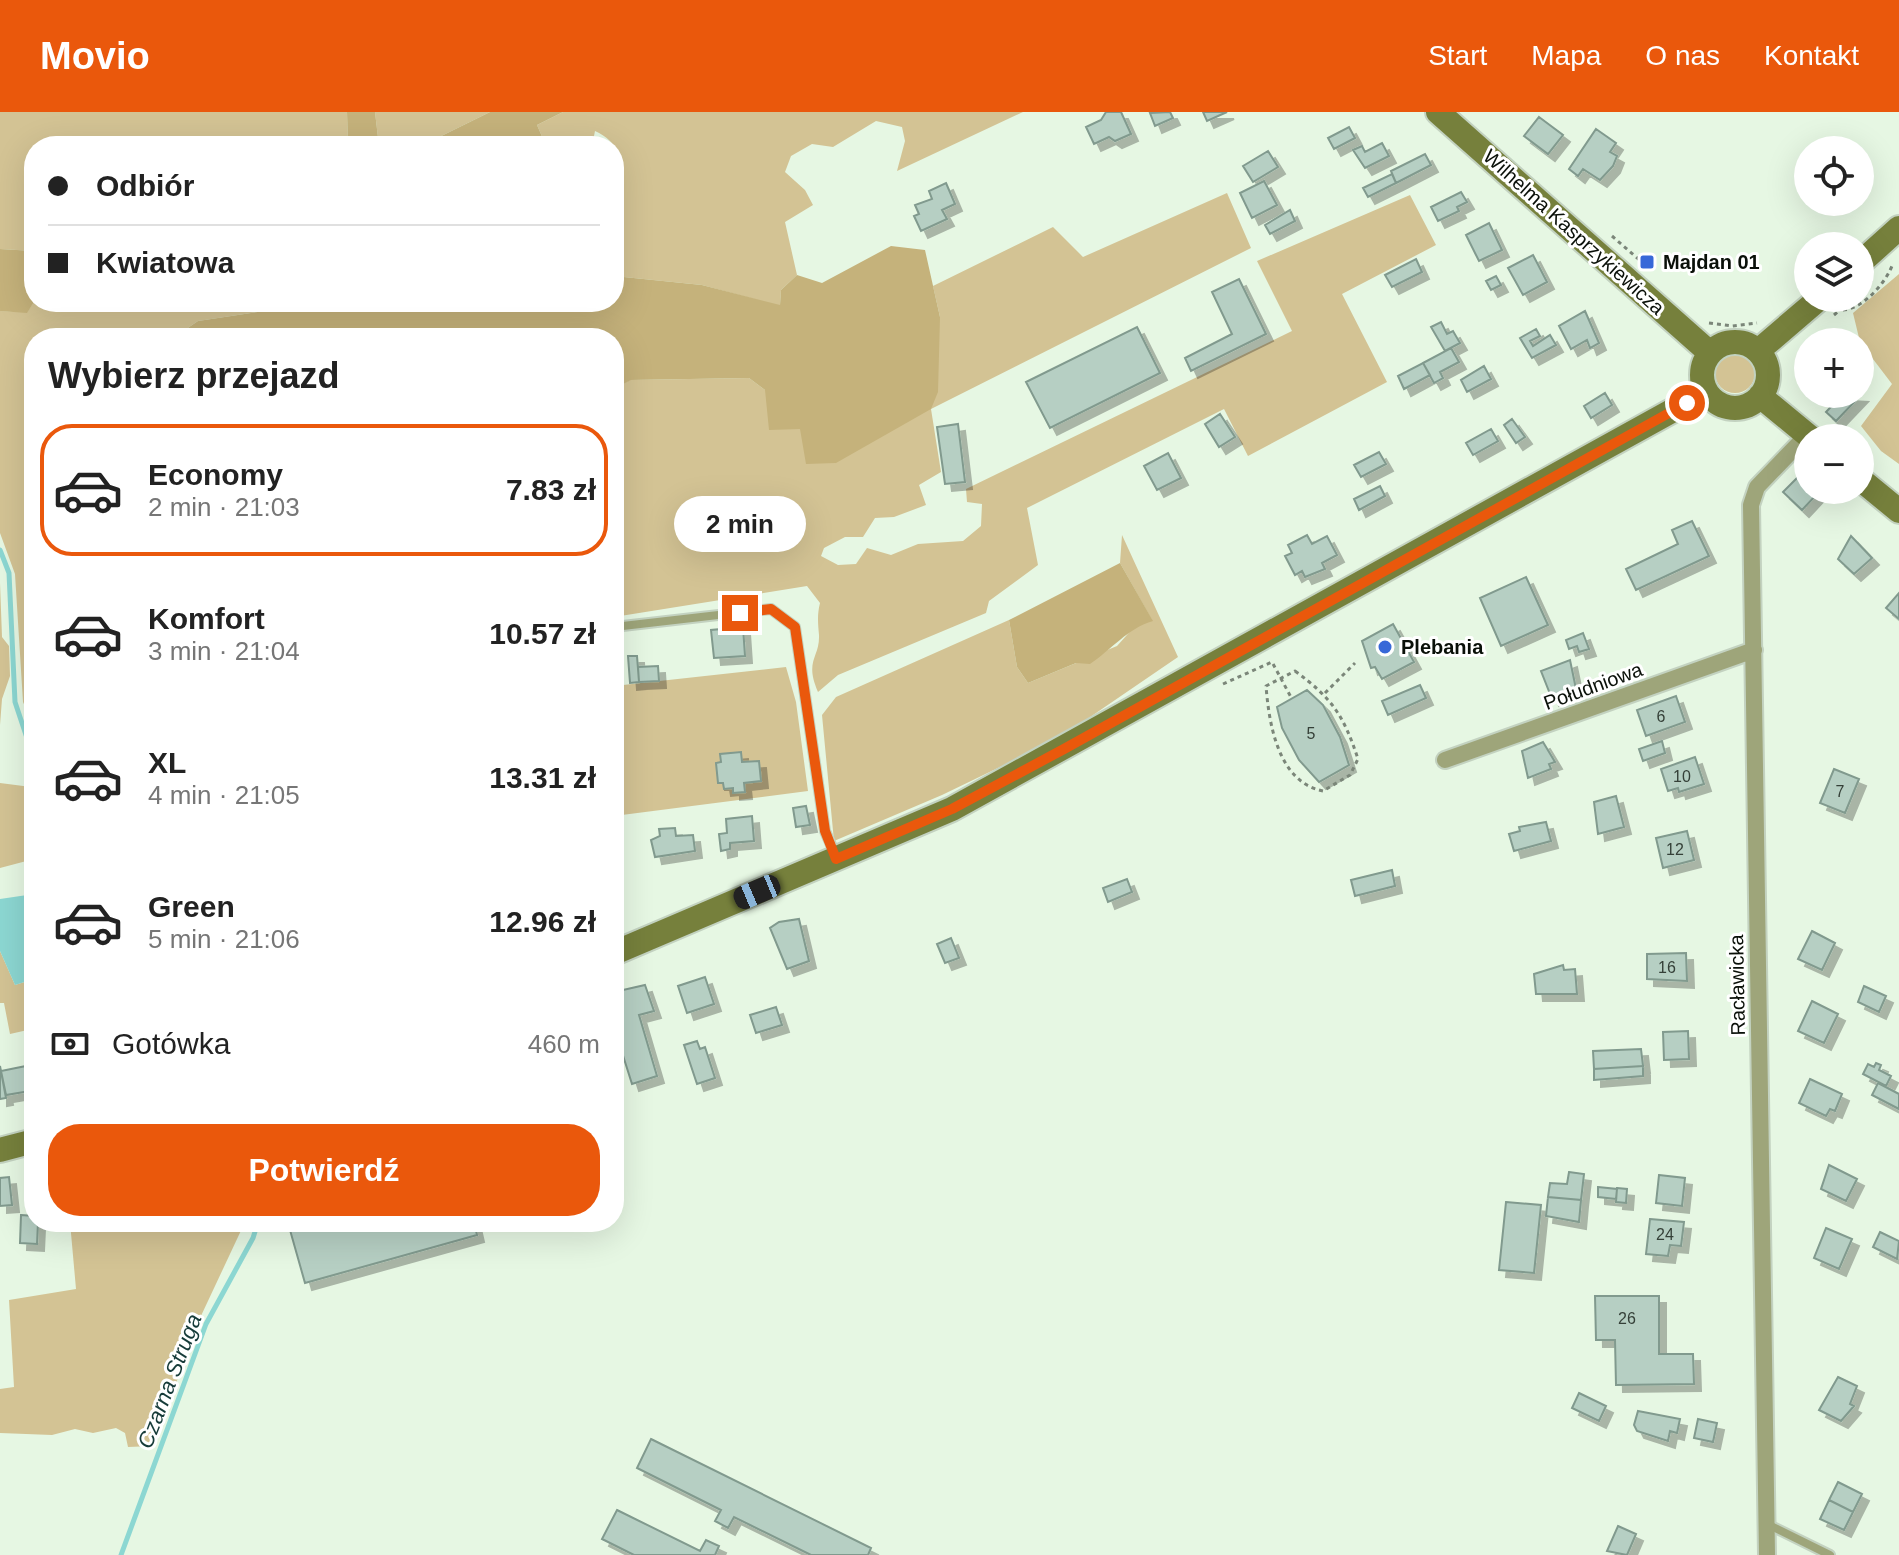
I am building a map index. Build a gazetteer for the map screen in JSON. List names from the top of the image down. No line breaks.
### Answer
{"streets":{"street":["Wilhelma Kasprzykiewicza","Południowa","Racławicka"]},"crossings":[["Południowa","Racławicka"]],"water":["Czarna Struga"],"places":{"transit":["Majdan 01"],"other":["Plebania"]},"house_numbers":["6","5","10","7","12","16","24","26"],"page":{"header":"Movio","nav":["Start","Mapa","O nas","Kontakt"],"map_buttons":["+","−"],"banner":["Odbiór","Kwiatowa"],"heading":"Wybierz przejazd","list":[{"name":"Economy","note":"2 min · 21:03","value":"7.83 zł"},{"name":"Komfort","note":"3 min · 21:04","value":"10.57 zł"},{"name":"XL","note":"4 min · 21:05","value":"13.31 zł"},{"name":"Green","note":"5 min · 21:06","value":"12.96 zł"}],"bubble":"2 min","pay":["Gotówka","460 m"],"buttons":"Potwierdź"}}
